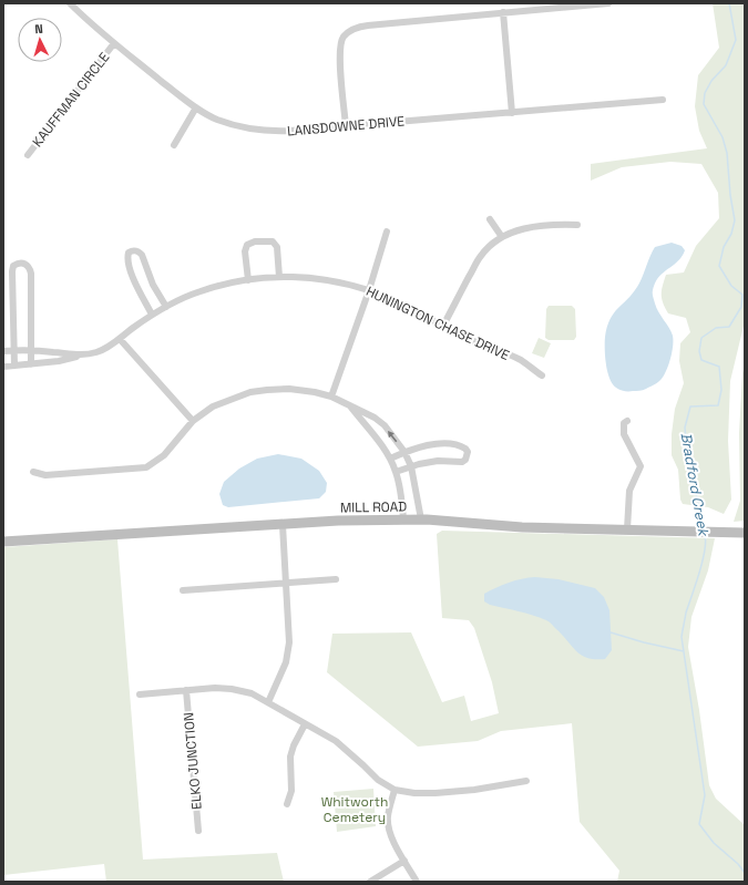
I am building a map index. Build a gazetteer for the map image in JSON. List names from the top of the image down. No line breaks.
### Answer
{"streets":{"street":["KAUFFMAN CIRCLE","LANSDOWNE DRIVE","HUNINGTON CHASE DRIVE","MILL ROAD","ELKO JUNCTION"]},"crossings":[["KAUFFMAN CIRCLE","LANSDOWNE DRIVE"]],"water":["Bradford Creek"],"parks":["Whitworth Cemetery"],"north":"top"}
